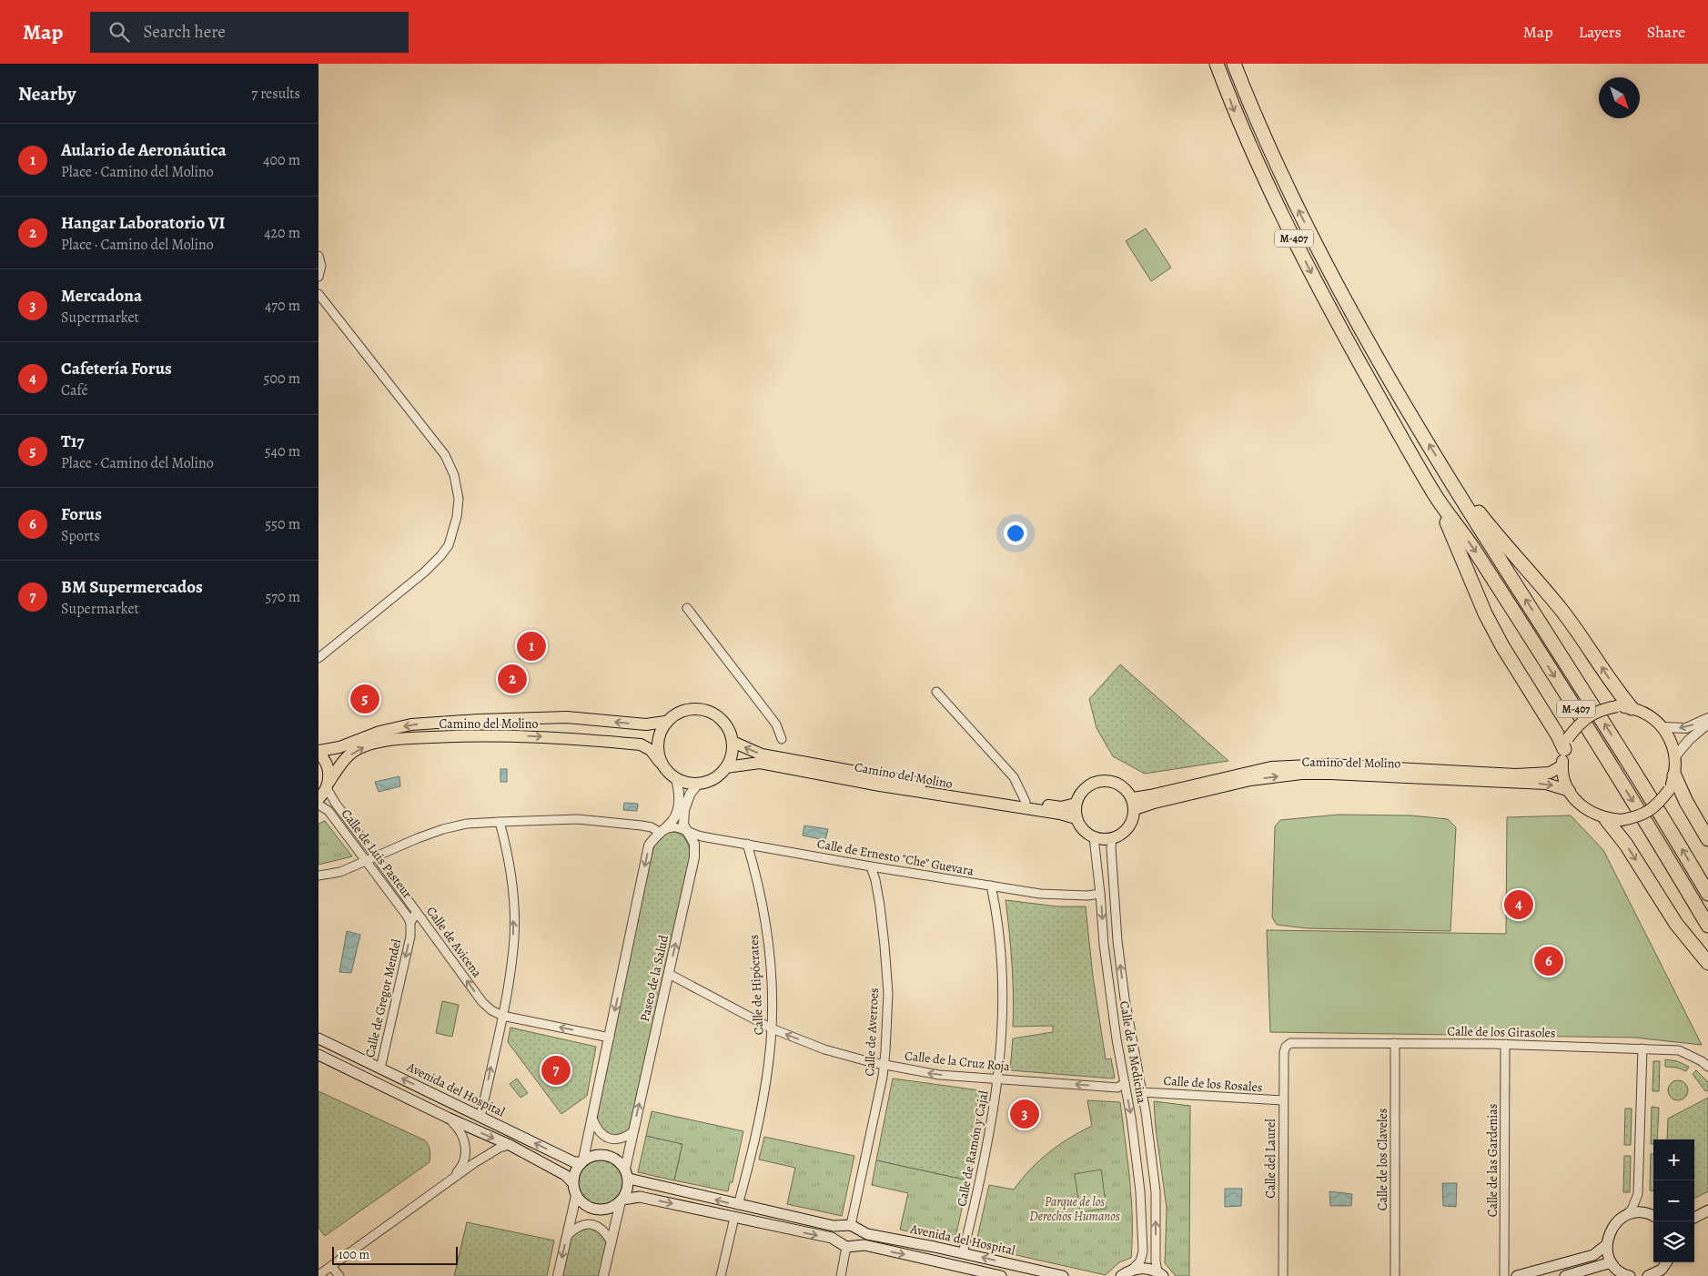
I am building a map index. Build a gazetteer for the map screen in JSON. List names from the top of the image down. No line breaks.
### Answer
{"streets":{"highway":["M-407"],"main road":["Camino del Molino","Avenida del Hospital"],"street":["Calle de Luis Pasteur","Calle de Ernesto \"Che\" Guevara","Calle de Avicena","Paseo de la Salud","Calle de Hipócrates","Calle de Gregor Mendel","Calle de Averroes","Calle de los Girasoles","Calle de la Medicina","Calle de la Cruz Roja","Calle de los Rosales","Calle de Ramón y Cajal","Calle del Laurel","Calle de los Claveles","Calle de las Gardenias"]},"crossings":[["Camino del Molino","Calle de Avicena"],["Camino del Molino","Paseo de la Salud"],["Camino del Molino","Calle de la Medicina"],["Calle de Luis Pasteur","Calle de Gregor Mendel"],["Calle de Ernesto \"Che\" Guevara","Paseo de la Salud"],["Calle de Ernesto \"Che\" Guevara","Calle de Hipócrates"],["Calle de Ernesto \"Che\" Guevara","Calle de Averroes"],["Calle de Ernesto \"Che\" Guevara","Calle de la Medicina"],["Calle de Ernesto \"Che\" Guevara","Calle de Ramón y Cajal"],["Paseo de la Salud","Calle de la Cruz Roja"],["Paseo de la Salud","Avenida del Hospital"],["Calle de Hipócrates","Calle de la Cruz Roja"],["Calle de Hipócrates","Avenida del Hospital"],["Calle de Gregor Mendel","Avenida del Hospital"],["Calle de Averroes","Calle de la Cruz Roja"],["Calle de Averroes","Avenida del Hospital"],["Calle de los Girasoles","Calle del Laurel"],["Calle de los Girasoles","Calle de los Claveles"],["Calle de los Girasoles","Calle de las Gardenias"],["Calle de la Medicina","Calle de la Cruz Roja"],["Calle de la Cruz Roja","Calle de Ramón y Cajal"],["Calle de los Rosales","Calle del Laurel"],["Avenida del Hospital","Calle de Ramón y Cajal"]],"one_way":["Calle de Avicena","Calle de Gregor Mendel","Calle de la Cruz Roja"],"parks":["Parque de los Derechos Humanos"],"scale_bar":"100 m","north":"bottom right","page":{"header":"Map","search":"Search here","nav":["Map","Layers","Share"],"heading":["Nearby","7 results"],"list":[{"mark":"1","name":"Aulario de Aeronáutica","note":"Place · Camino del Molino","value":"400 m"},{"mark":"2","name":"Hangar Laboratorio VI","note":"Place · Camino del Molino","value":"420 m"},{"mark":"3","name":"Mercadona","note":"Supermarket","value":"470 m"},{"mark":"4","name":"Cafetería Forus","note":"Café","value":"500 m"},{"mark":"5","name":"T17","note":"Place · Camino del Molino","value":"540 m"},{"mark":"6","name":"Forus","note":"Sports","value":"550 m"},{"mark":"7","name":"BM Supermercados","note":"Supermarket","value":"570 m"}],"pins":["1","2","5","4","6","7","3"],"map_buttons":["+","−"],"scale":"100 m"}}
